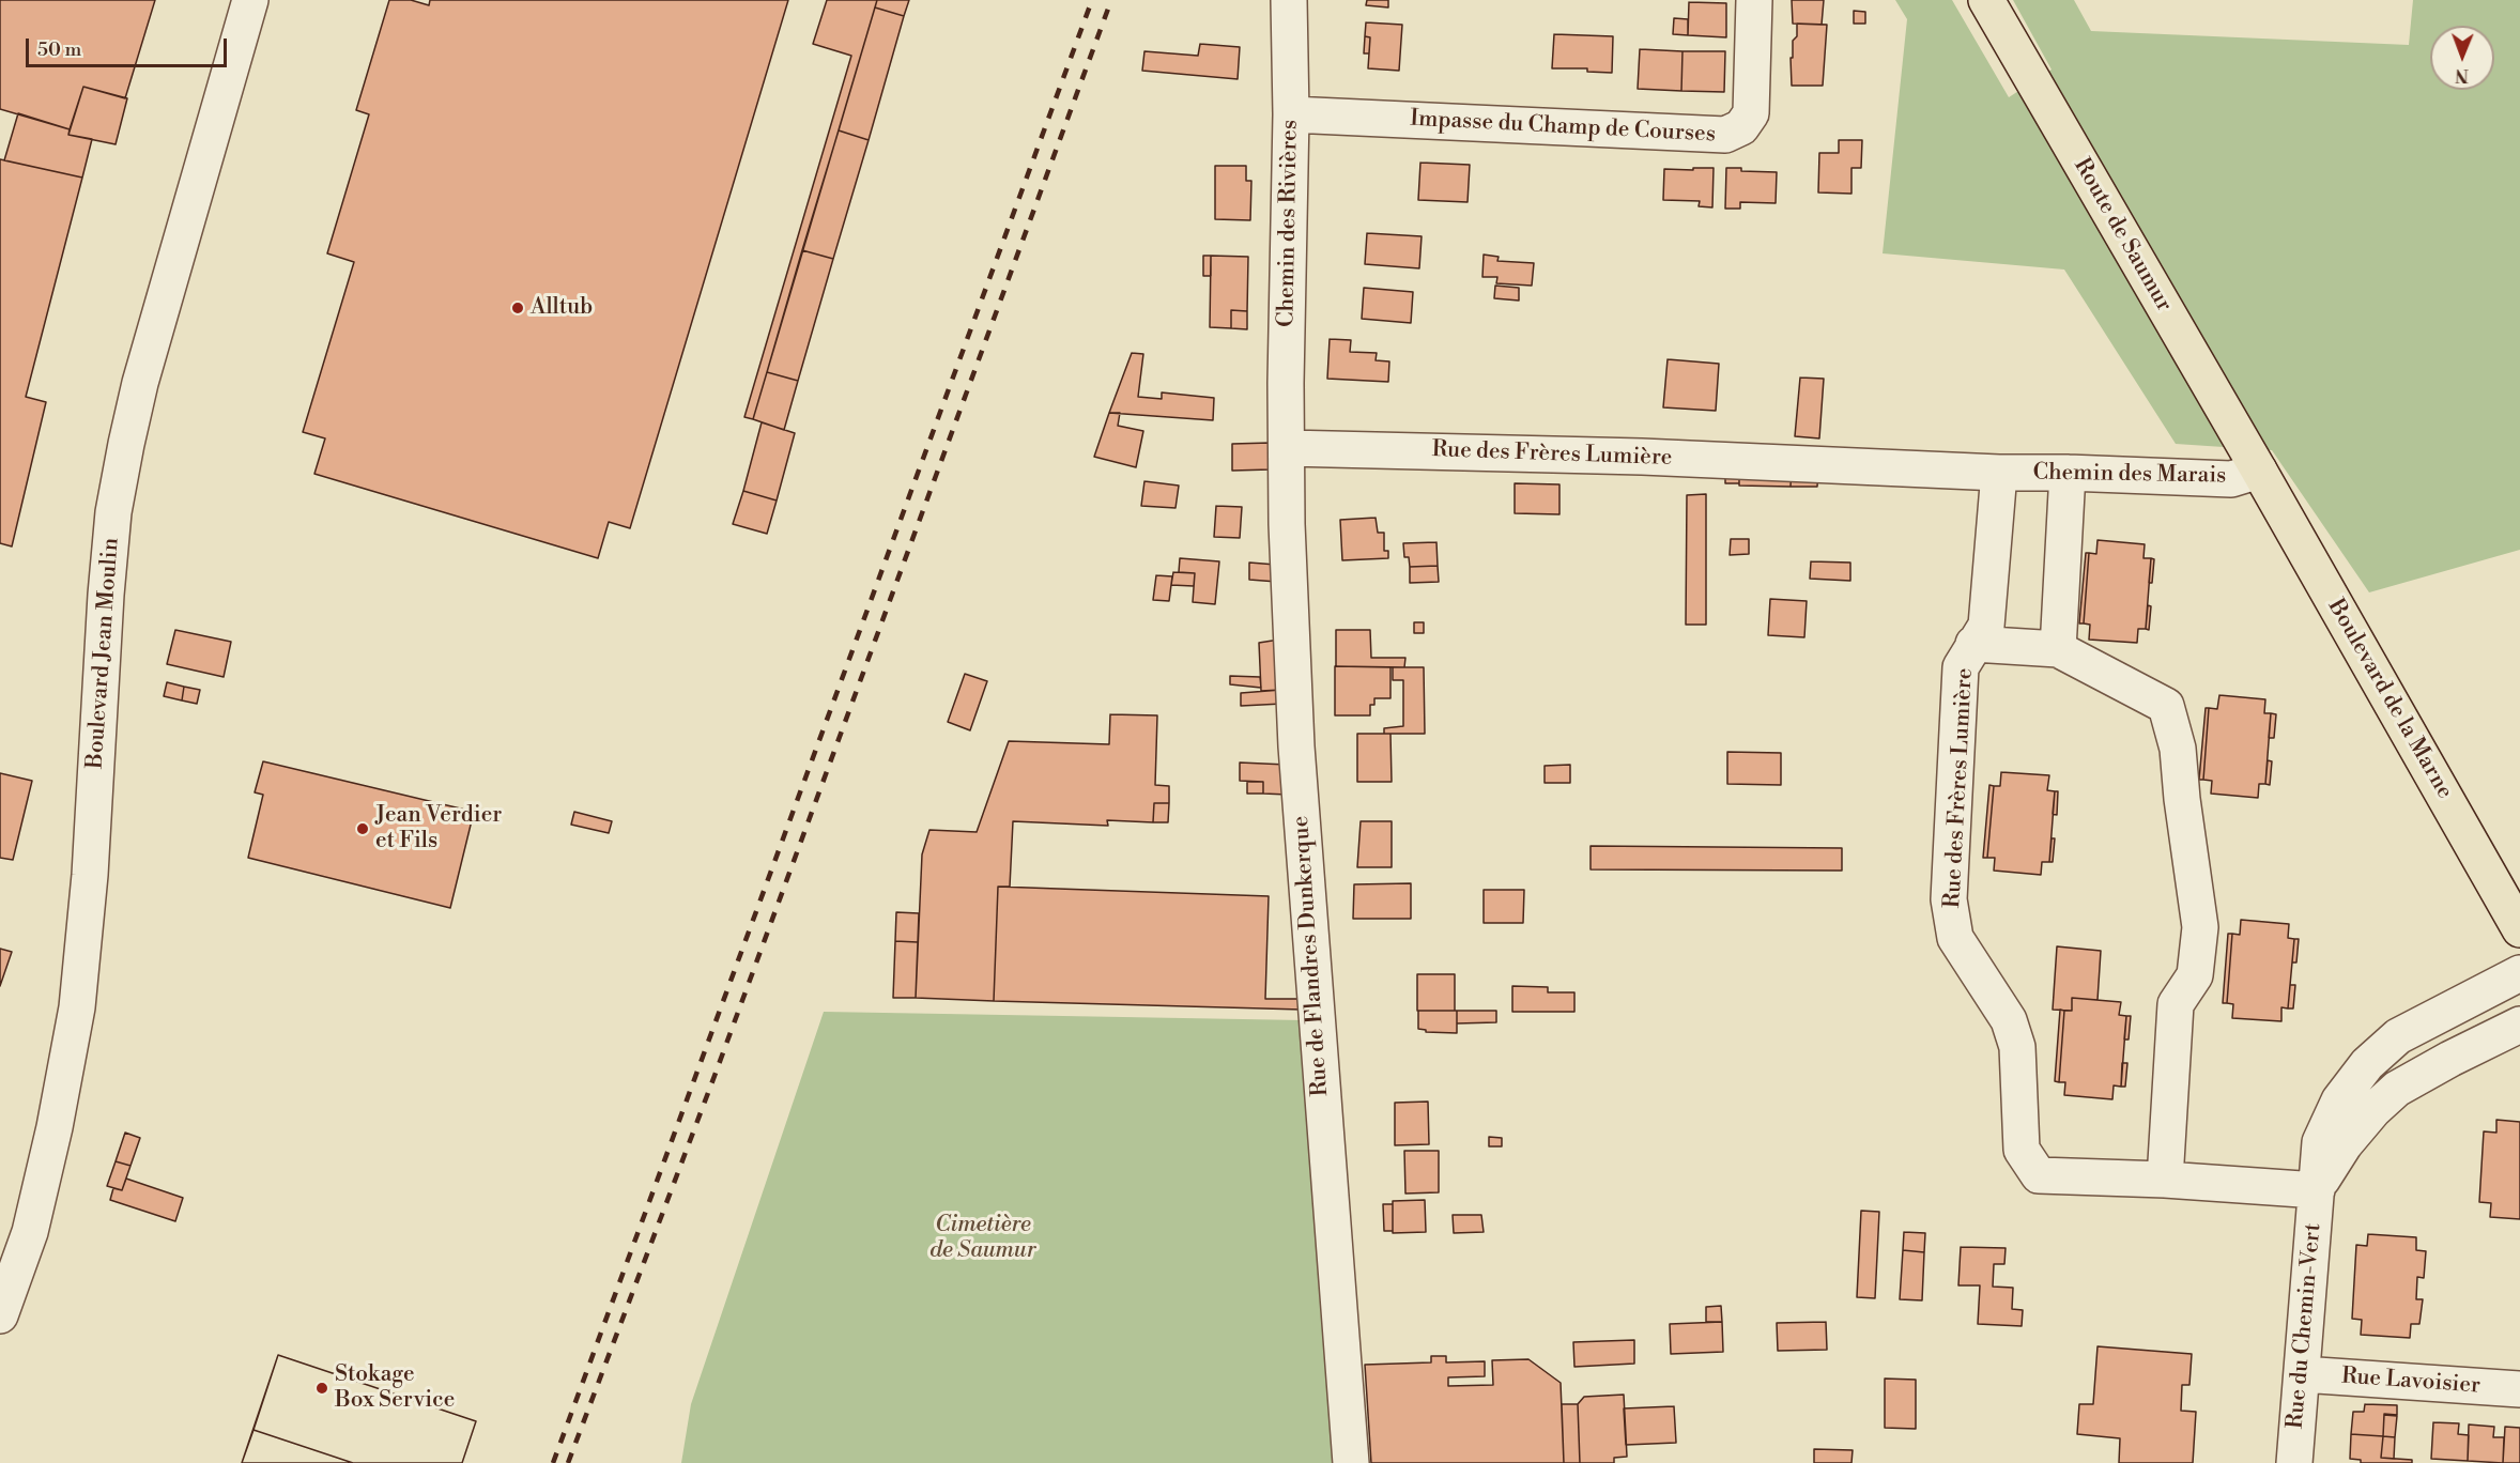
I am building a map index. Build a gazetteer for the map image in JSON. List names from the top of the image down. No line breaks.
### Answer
{"streets":{"main road":["Route de Saumur","Boulevard de la Marne"],"street":["Impasse du Champ de Courses","Chemin des Rivières","Rue des Frères Lumière","Chemin des Marais","Boulevard Jean Moulin","Rue de Flandres Dunkerque","Rue du Chemin-Vert","Rue Lavoisier"]},"crossings":[["Impasse du Champ de Courses","Chemin des Rivières"],["Chemin des Rivières","Rue des Frères Lumière"],["Chemin des Rivières","Rue de Flandres Dunkerque"],["Route de Saumur","Chemin des Marais"],["Route de Saumur","Boulevard de la Marne"],["Rue des Frères Lumière","Chemin des Marais"],["Rue des Frères Lumière","Rue de Flandres Dunkerque"],["Rue des Frères Lumière","Rue du Chemin-Vert"],["Chemin des Marais","Boulevard de la Marne"],["Rue du Chemin-Vert","Rue Lavoisier"]],"parks":["Cimetière de Saumur"],"places":["Alltub","Jean Verdier et Fils","Stokage Box Service"],"scale_bar":"50 m","north":"bottom"}
